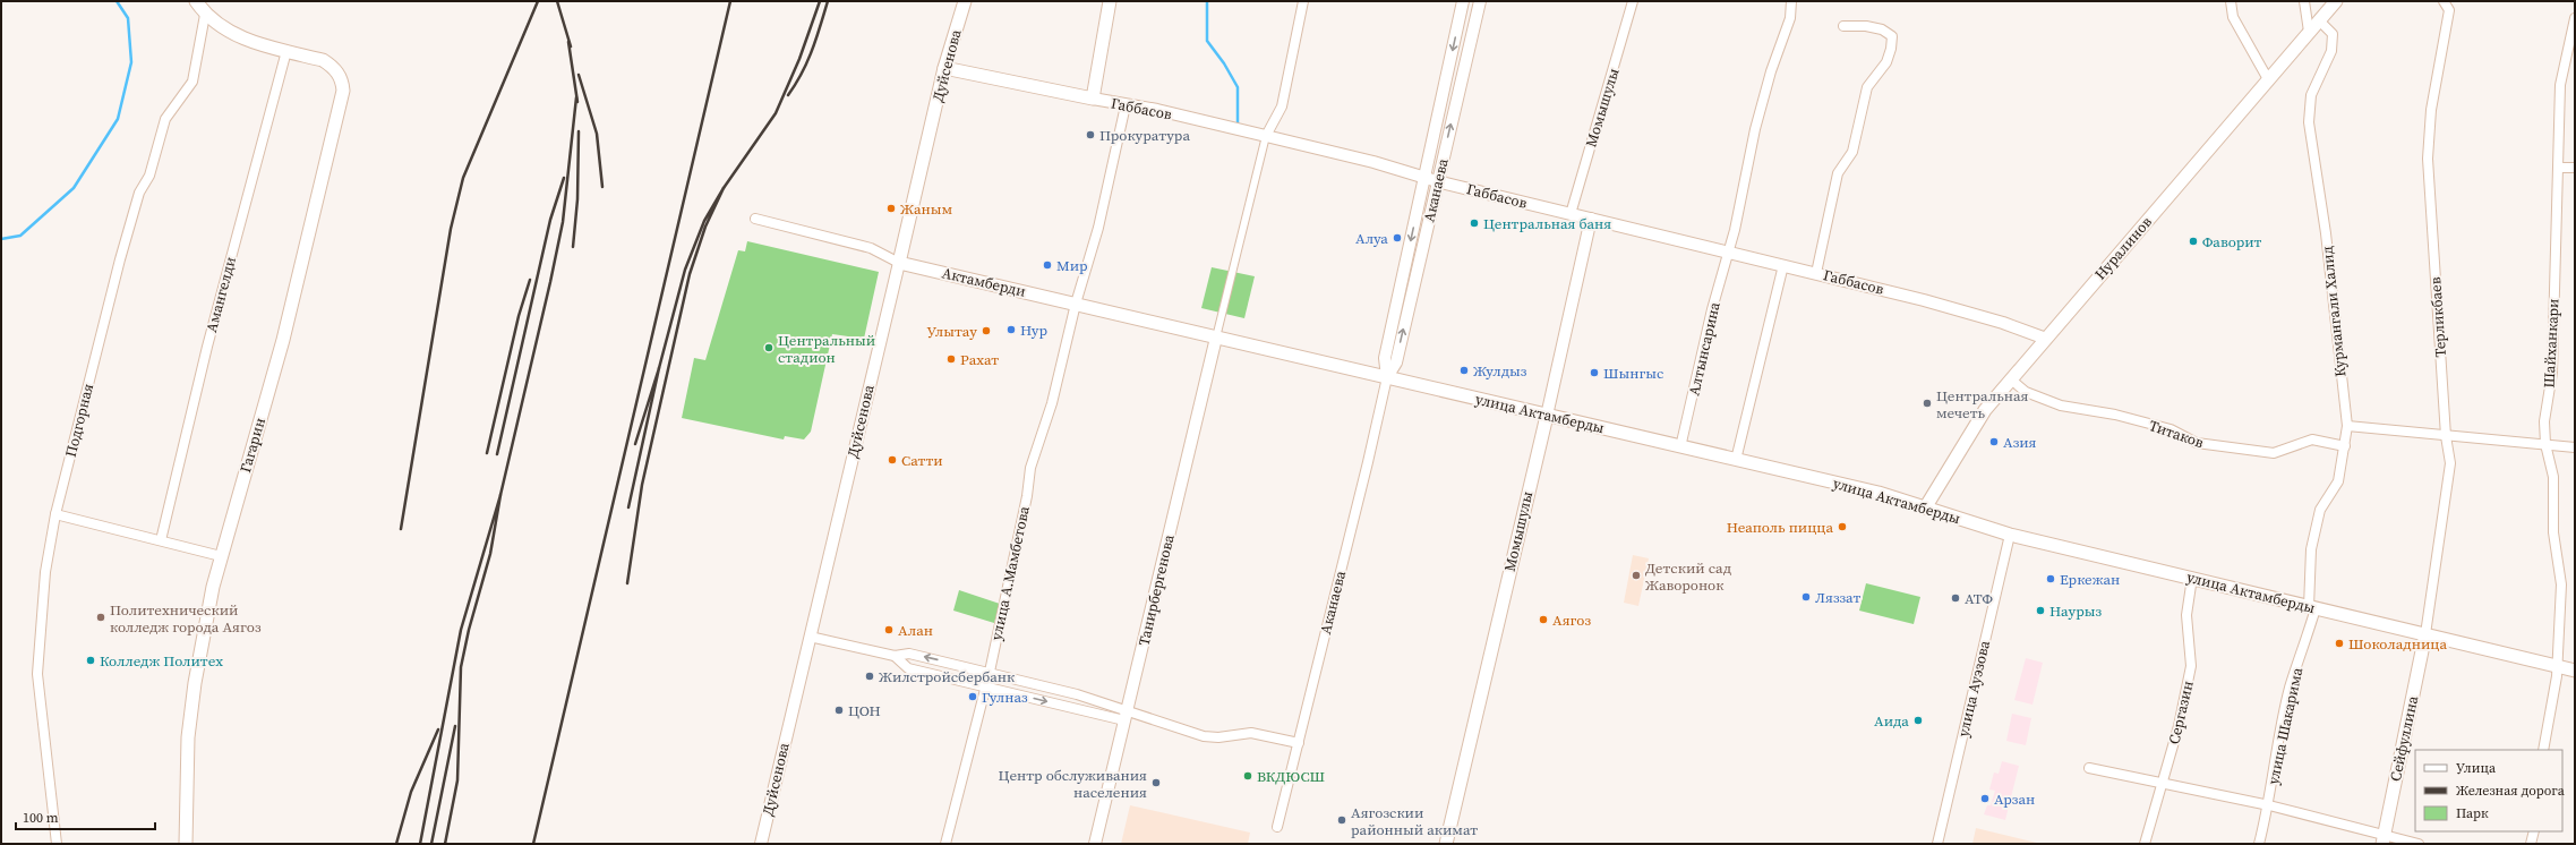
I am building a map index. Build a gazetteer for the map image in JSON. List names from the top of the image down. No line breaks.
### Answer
{"streets":{"main road":["Дуйсенова","Момышулы","Габбасов","Нуралинов","Актамберди","улица Актамберды","Гагарин","Сейфуллина"],"street":["Аканаева","Амангелди","Курмангали Халид","Терликбаев","Шайханкари","Алтынсарина","Подгорная","Титаков","улица А.Мамбетова","Танирбергенова","улица Ауэзова","Сергазин","улица Шакарима"]},"crossings":[["Дуйсенова","Габбасов"],["Дуйсенова","Актамберди"],["Момышулы","Габбасов"],["Момышулы","улица Актамберды"],["Габбасов","Аканаева"],["Габбасов","Нуралинов"],["Габбасов","Алтынсарина"],["Габбасов","улица А.Мамбетова"],["Аканаева","улица Актамберды"],["Нуралинов","Курмангали Халид"],["Нуралинов","улица Актамберды"],["Нуралинов","Титаков"],["Актамберди","улица Актамберды"],["Актамберди","улица А.Мамбетова"],["Актамберди","Танирбергенова"],["Амангелди","Гагарин"],["Курмангали Халид","улица Актамберды"],["Курмангали Халид","Титаков"],["Курмангали Халид","улица Шакарима"],["Терликбаев","улица Актамберды"],["Терликбаев","Сейфуллина"],["Шайханкари","улица Актамберды"],["Алтынсарина","улица Актамберды"],["улица Актамберды","Танирбергенова"],["улица Актамберды","улица Ауэзова"],["улица Актамберды","Сергазин"],["улица Актамберды","улица Шакарима"],["улица Актамберды","Сейфуллина"]],"places":["Прокуратура","Жаным","Центральная баня","Алуа","Фаворит","Мир","Нур","Улытау","Центральный стадион","Рахат","Жулдыз","Шынгыс","Центральная мечеть","Азия","Сатти","Неаполь пицца","Детский сад Жаворонок","Еркежан","Ляззат","АТФ","Наурыз","Политехнический колледж города Аягоз","Аягоз","Алан","Шоколадница","Колледж Политех","Жилстройсбербанк","Гулназ","ЦОН","Аида","ВКДЮСШ","Центр обслуживания населения","Арзан","Аягозскии районный акимат"],"legend":["Улица","Железная дорога","Парк"],"scale_bar":"100 m"}
